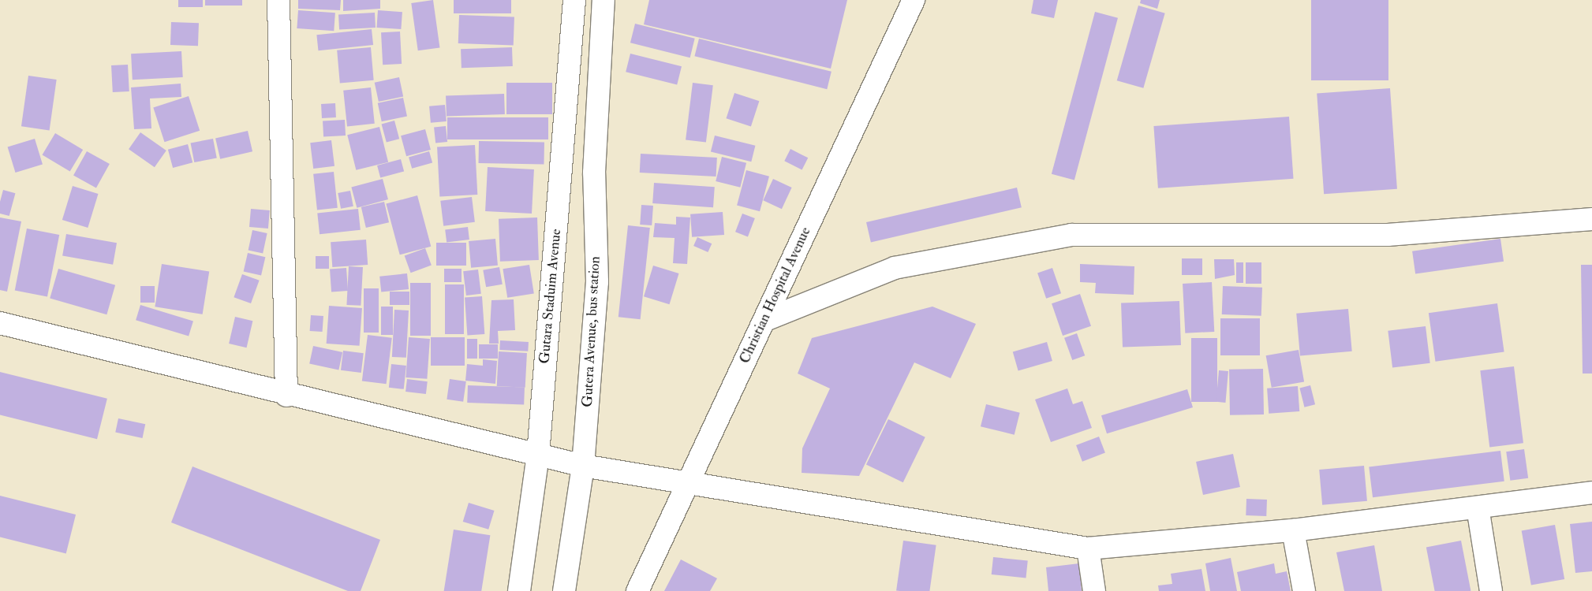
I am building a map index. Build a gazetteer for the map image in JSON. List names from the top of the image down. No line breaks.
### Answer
{"streets":{"street":["Christian Hospital Avenue","Gutara Staduim Avenue","Gutera Avenue, bus station"]}}
